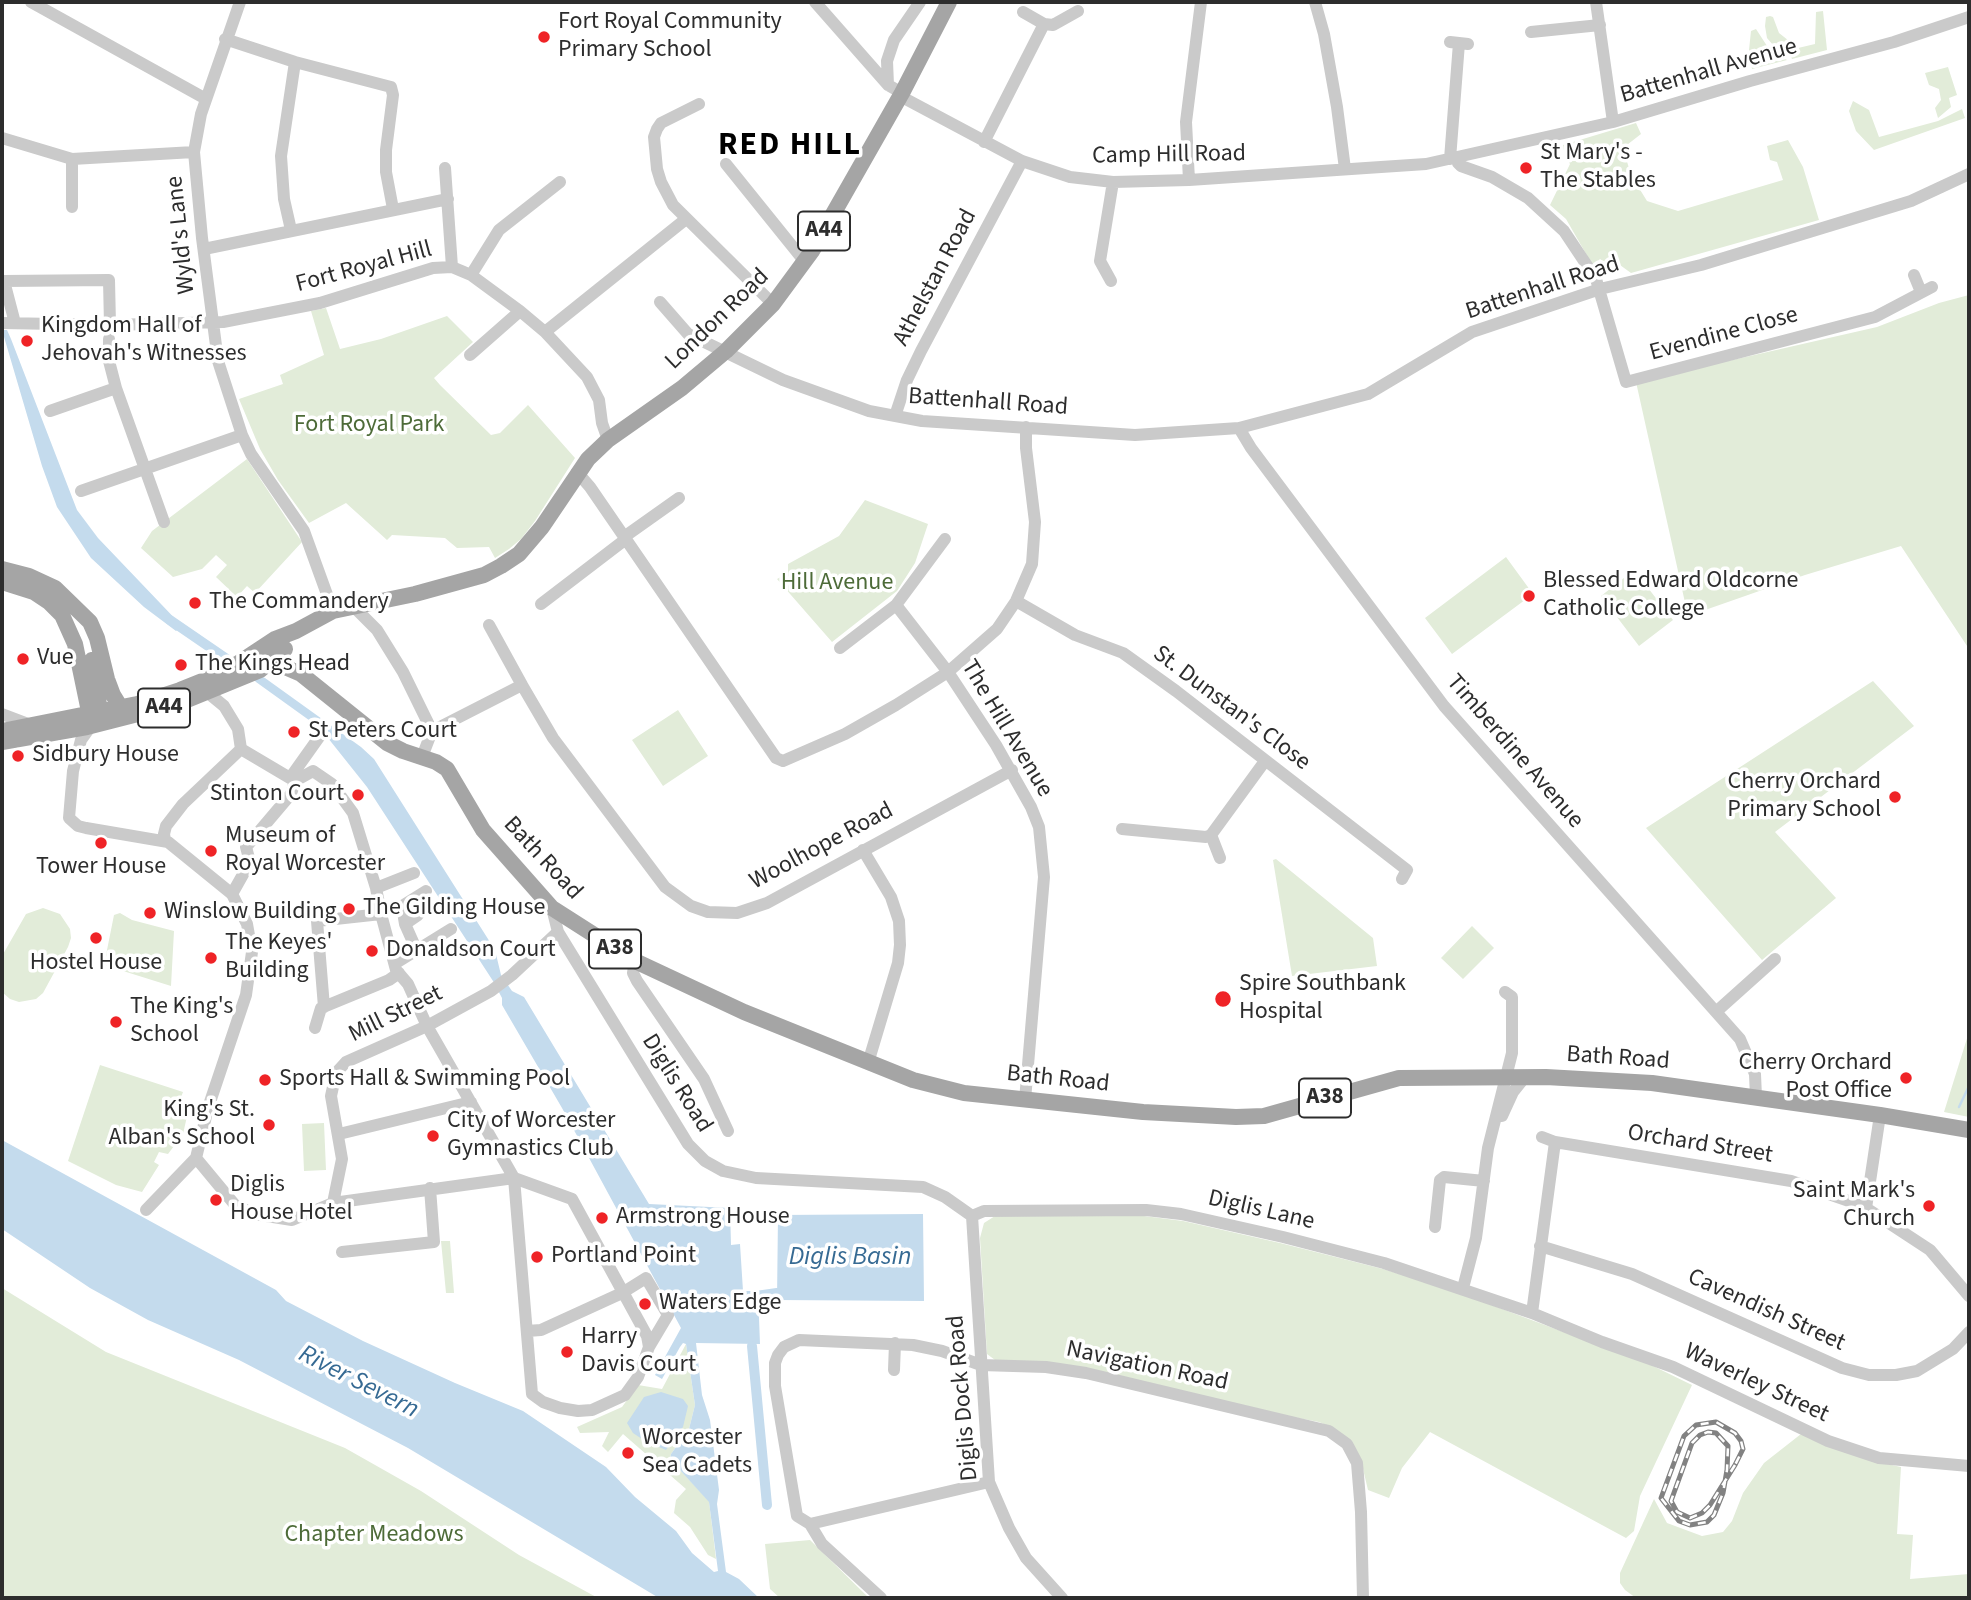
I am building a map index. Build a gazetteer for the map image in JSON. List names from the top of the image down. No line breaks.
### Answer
{"streets":{"main road":["A44","London Road","Bath Road","A38"],"street":["Battenhall Avenue","Camp Hill Road","Wyld's Lane","Fort Royal Hill","Athelstan Road","Battenhall Road","Evendine Close","St. Dunstan's Close","The Hill Avenue","Timberdine Avenue","Woolhope Road","Mill Street","Diglis Road","Orchard Street","Diglis Lane","Cavendish Street","Navigation Road","Waverley Street","Diglis Dock Road"]},"crossings":[["Battenhall Avenue","Camp Hill Road"],["Camp Hill Road","Athelstan Road"],["Camp Hill Road","London Road"],["A44","Wyld's Lane"],["A44","London Road"],["A44","A38"],["Wyld's Lane","Fort Royal Hill"],["Fort Royal Hill","London Road"],["Athelstan Road","Battenhall Road"],["Battenhall Road","London Road"],["Battenhall Road","Evendine Close"],["Battenhall Road","Timberdine Avenue"],["The Hill Avenue","Woolhope Road"],["The Hill Avenue","Bath Road"],["Timberdine Avenue","Bath Road"],["Bath Road","A38"],["Mill Street","Diglis Road"],["Diglis Road","Diglis Lane"],["Diglis Road","Diglis Dock Road"],["Orchard Street","Cavendish Street"],["Diglis Lane","Waverley Street"],["Diglis Lane","Diglis Dock Road"],["Navigation Road","Diglis Dock Road"]],"districts":["RED HILL"],"water":["Diglis Basin","River Severn"],"parks":["Fort Royal Park","Hill Avenue","Chapter Meadows"],"places":["Fort Royal Community Primary School","St Mary's - The Stables","Kingdom Hall of Jehovah's Witnesses","Blessed Edward Oldcorne Catholic College","The Commandery","Vue","The Kings Head","St Peters Court","Sidbury House","Stinton Court","Cherry Orchard Primary School","Tower House","Museum of Royal Worcester","The Gilding House","Winslow Building","Hostel House","Donaldson Court","The Keyes' Building","Spire Southbank Hospital","The King's School","Cherry Orchard Post Office","Sports Hall & Swimming Pool","King's St. Alban's School","City of Worcester Gymnastics Club","Diglis House Hotel","Saint Mark's Church","Armstrong House","Portland Point","Waters Edge","Harry Davis Court","Worcester Sea Cadets"]}
